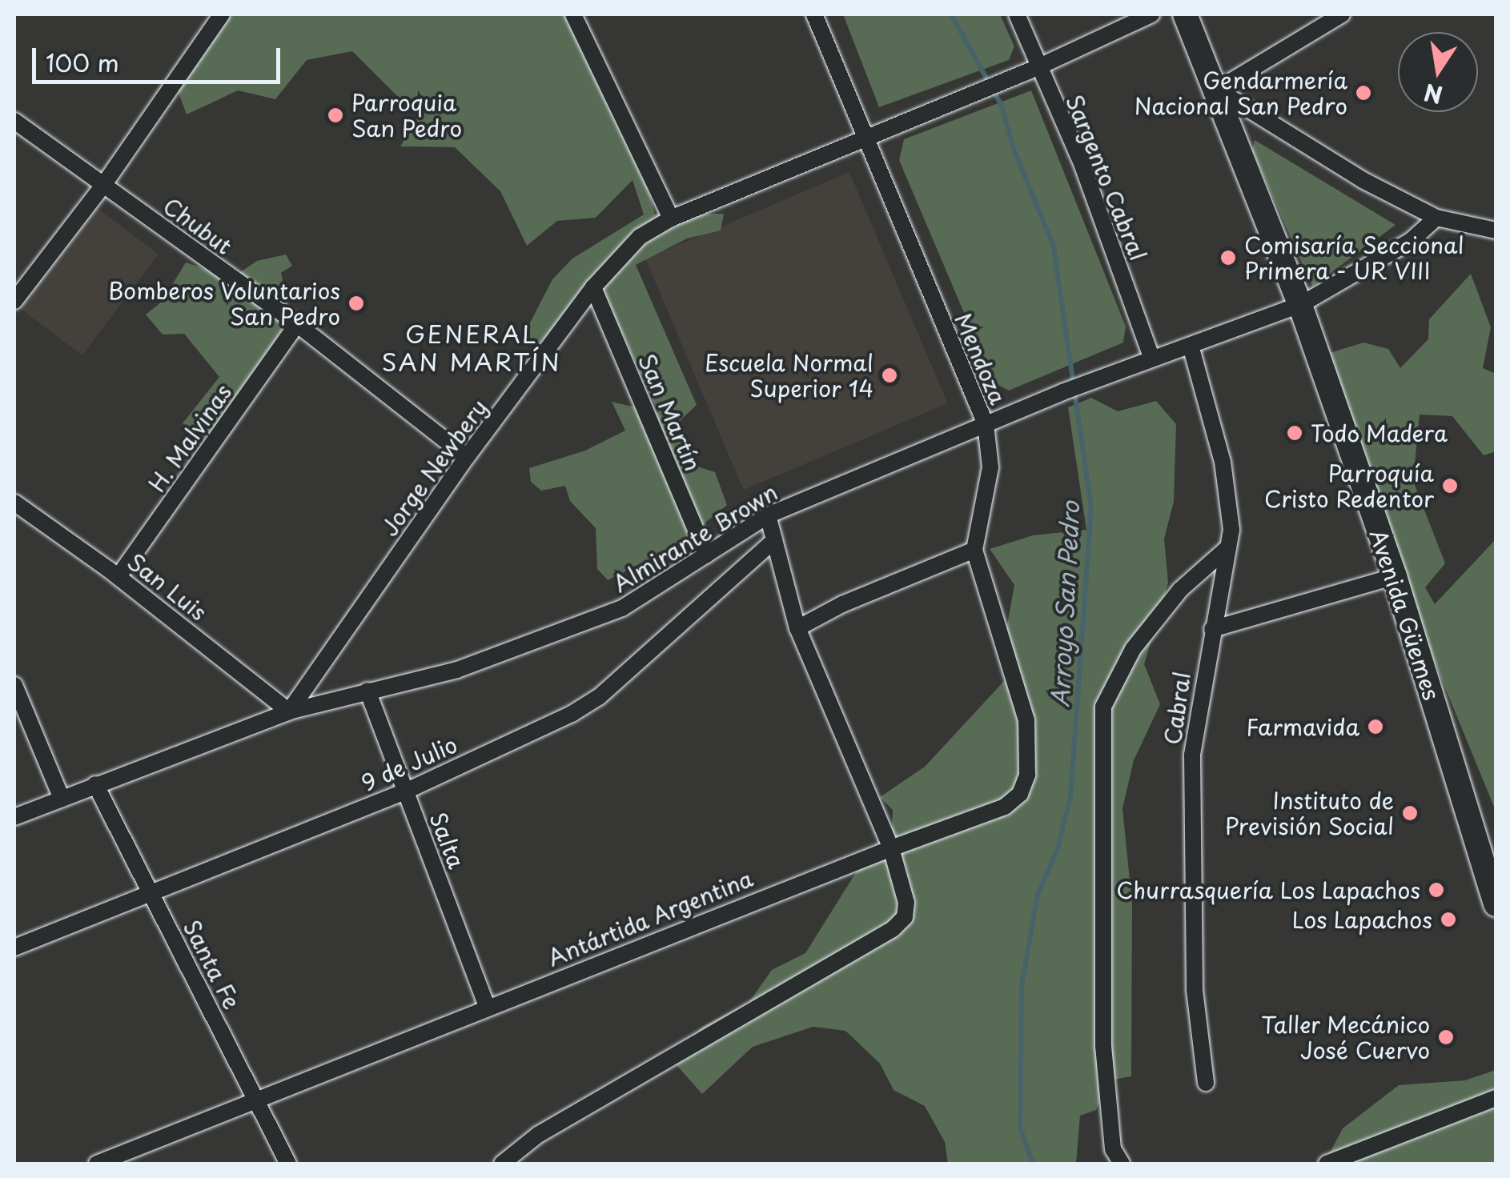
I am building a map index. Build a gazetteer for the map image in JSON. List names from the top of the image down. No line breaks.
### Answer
{"streets":{"main road":["Avenida Güemes"],"street":["Sargento Cabral","Chubut","Mendoza","San Martín","H. Malvinas","Jorge Newbery","Almirante Brown","San Luis","Cabral","9 de Julio","Salta","Antártida Argentina","Santa Fe"]},"crossings":[["Sargento Cabral","Jorge Newbery"],["Sargento Cabral","Almirante Brown"],["Chubut","H. Malvinas"],["Chubut","Jorge Newbery"],["Mendoza","Jorge Newbery"],["Mendoza","Almirante Brown"],["Mendoza","Antártida Argentina"],["San Martín","Jorge Newbery"],["San Martín","Almirante Brown"],["H. Malvinas","San Luis"],["Jorge Newbery","Almirante Brown"],["Jorge Newbery","San Luis"],["Almirante Brown","San Luis"],["Almirante Brown","Avenida Güemes"],["Almirante Brown","Cabral"],["Almirante Brown","Salta"],["Almirante Brown","Santa Fe"],["9 de Julio","Salta"],["9 de Julio","Santa Fe"],["Salta","Antártida Argentina"],["Antártida Argentina","Santa Fe"]],"districts":["GENERAL SAN MARTÍN"],"water":["Arroyo San Pedro"],"places":["Gendarmería Nacional San Pedro","Parroquia San Pedro","Comisaría Seccional Primera - UR VIII","Bomberos Voluntarios San Pedro","Escuela Normal Superior 14","Todo Madera","Parroquía Cristo Redentor","Farmavida","Instituto de Previsión Social","Churrasquería Los Lapachos","Los Lapachos","Taller Mecánico José Cuervo"],"scale_bar":"100 m","north":"bottom"}
